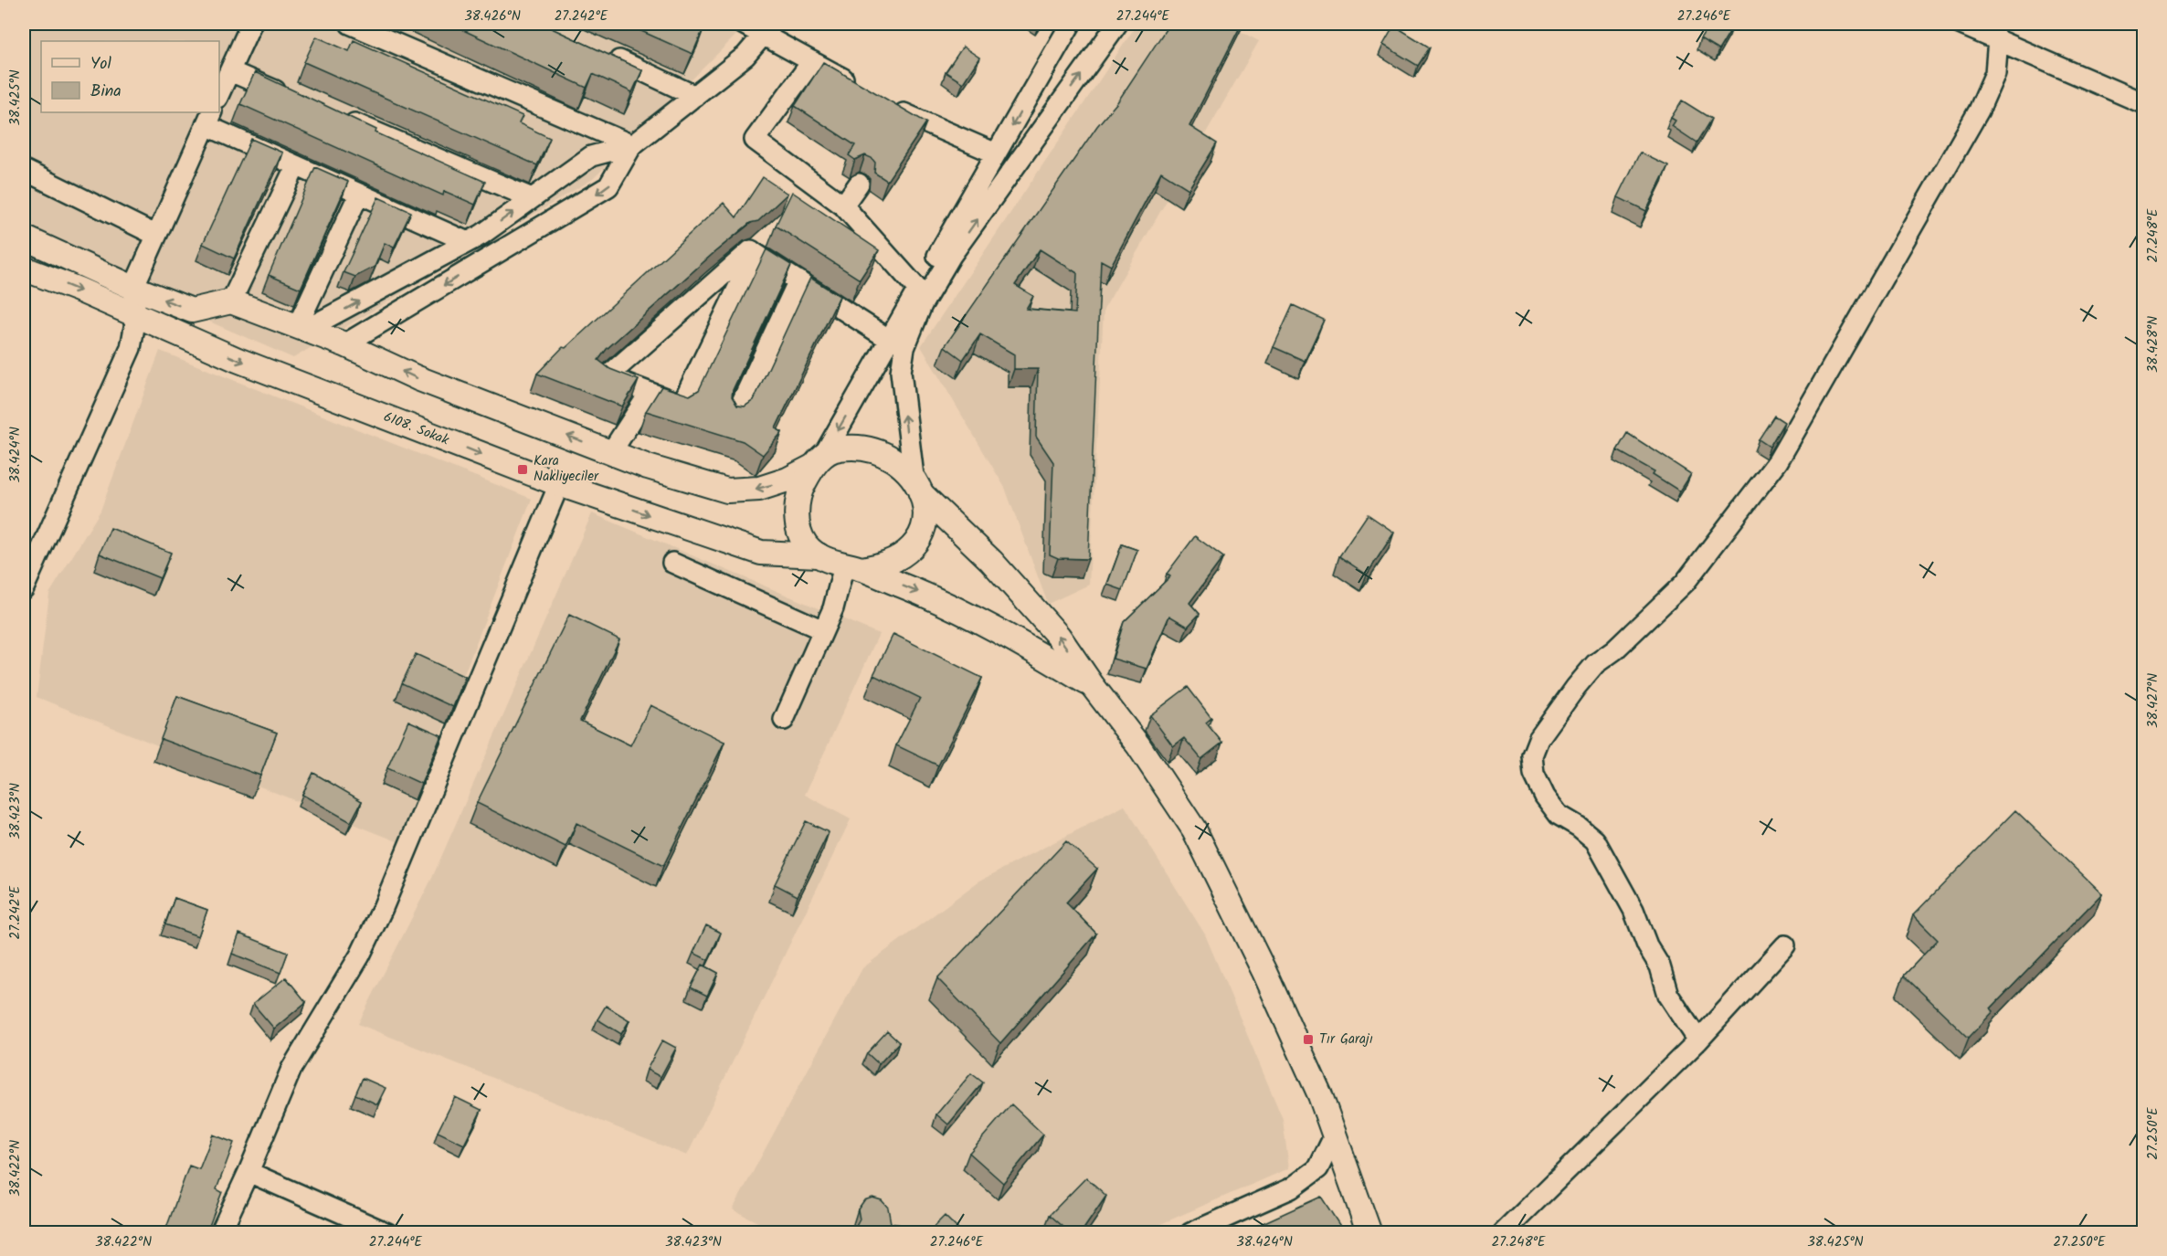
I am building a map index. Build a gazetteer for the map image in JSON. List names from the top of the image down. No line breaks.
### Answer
{"streets":{"main road":["6108. Sokak"]},"places":{"transit":["Kara Nakliyeciler","Tır Garajı"]},"legend":["Yol","Bina"],"coordinates":["38.426°N","27.242°E","27.244°E","27.246°E","38.425°N","27.248°E","38.428°N","38.424°N","38.427°N","38.423°N","27.250°E","38.422°N"]}
